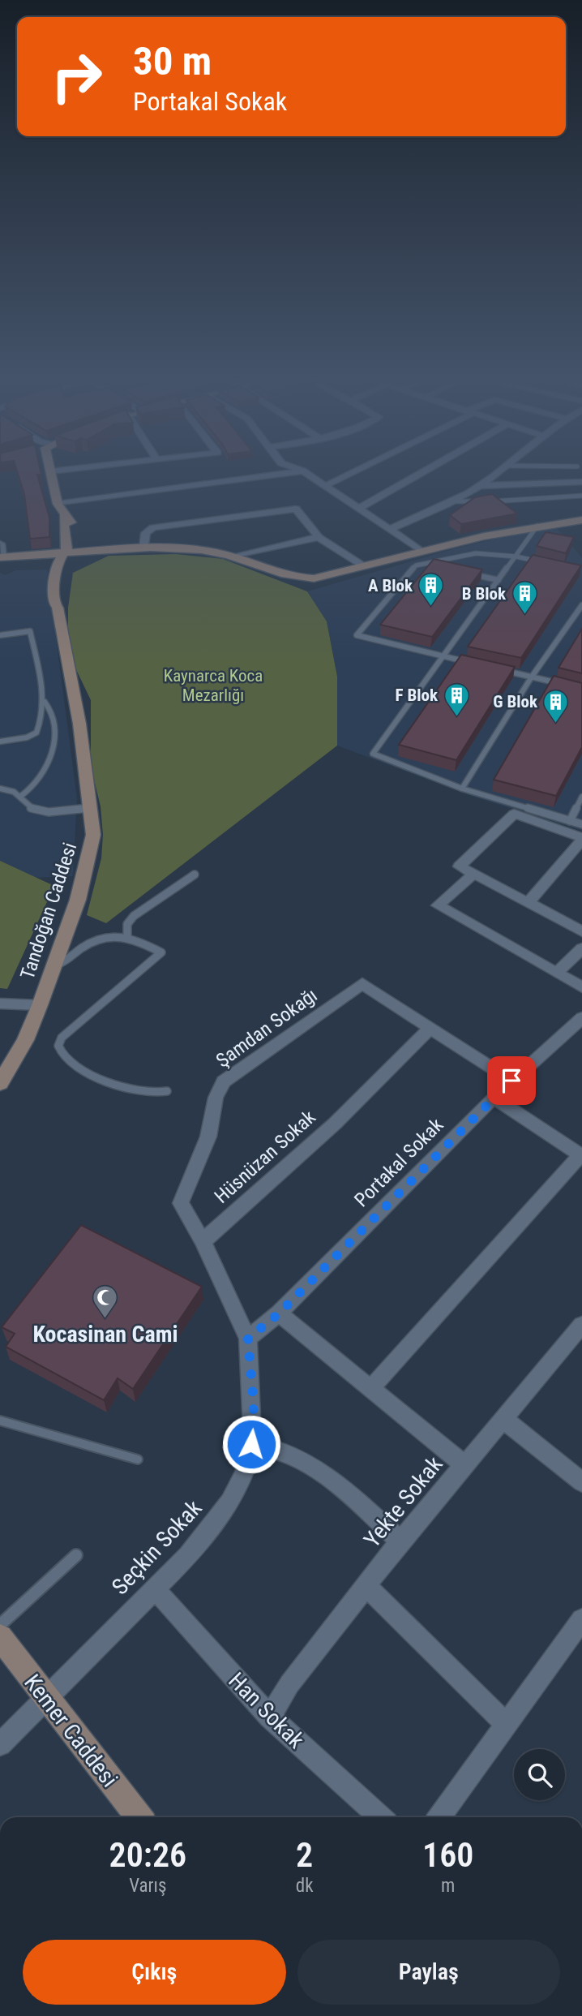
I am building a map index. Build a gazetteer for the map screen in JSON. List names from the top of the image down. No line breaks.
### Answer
{"streets":{"street":["Tandoğan Caddesi","Şamdan Sokağı","Hüsnüzan Sokak","Portakal Sokak","Yekte Sokak","Seçkin Sokak","Han Sokak","Kemer Caddesi"]},"crossings":[["Şamdan Sokağı","Hüsnüzan Sokak"],["Portakal Sokak","Seçkin Sokak"],["Yekte Sokak","Han Sokak"],["Seçkin Sokak","Han Sokak"],["Seçkin Sokak","Kemer Caddesi"]],"parks":["Kaynarca Koca Mezarlığı"],"places":{"building":["A Blok","B Blok","F Blok","G Blok"],"mosque":["Kocasinan Cami"]},"page":{"turn":["30 m","Portakal Sokak"],"eta":["20:26","Varış","2","dk","160","m"],"buttons":["Çıkış","Paylaş"]}}
